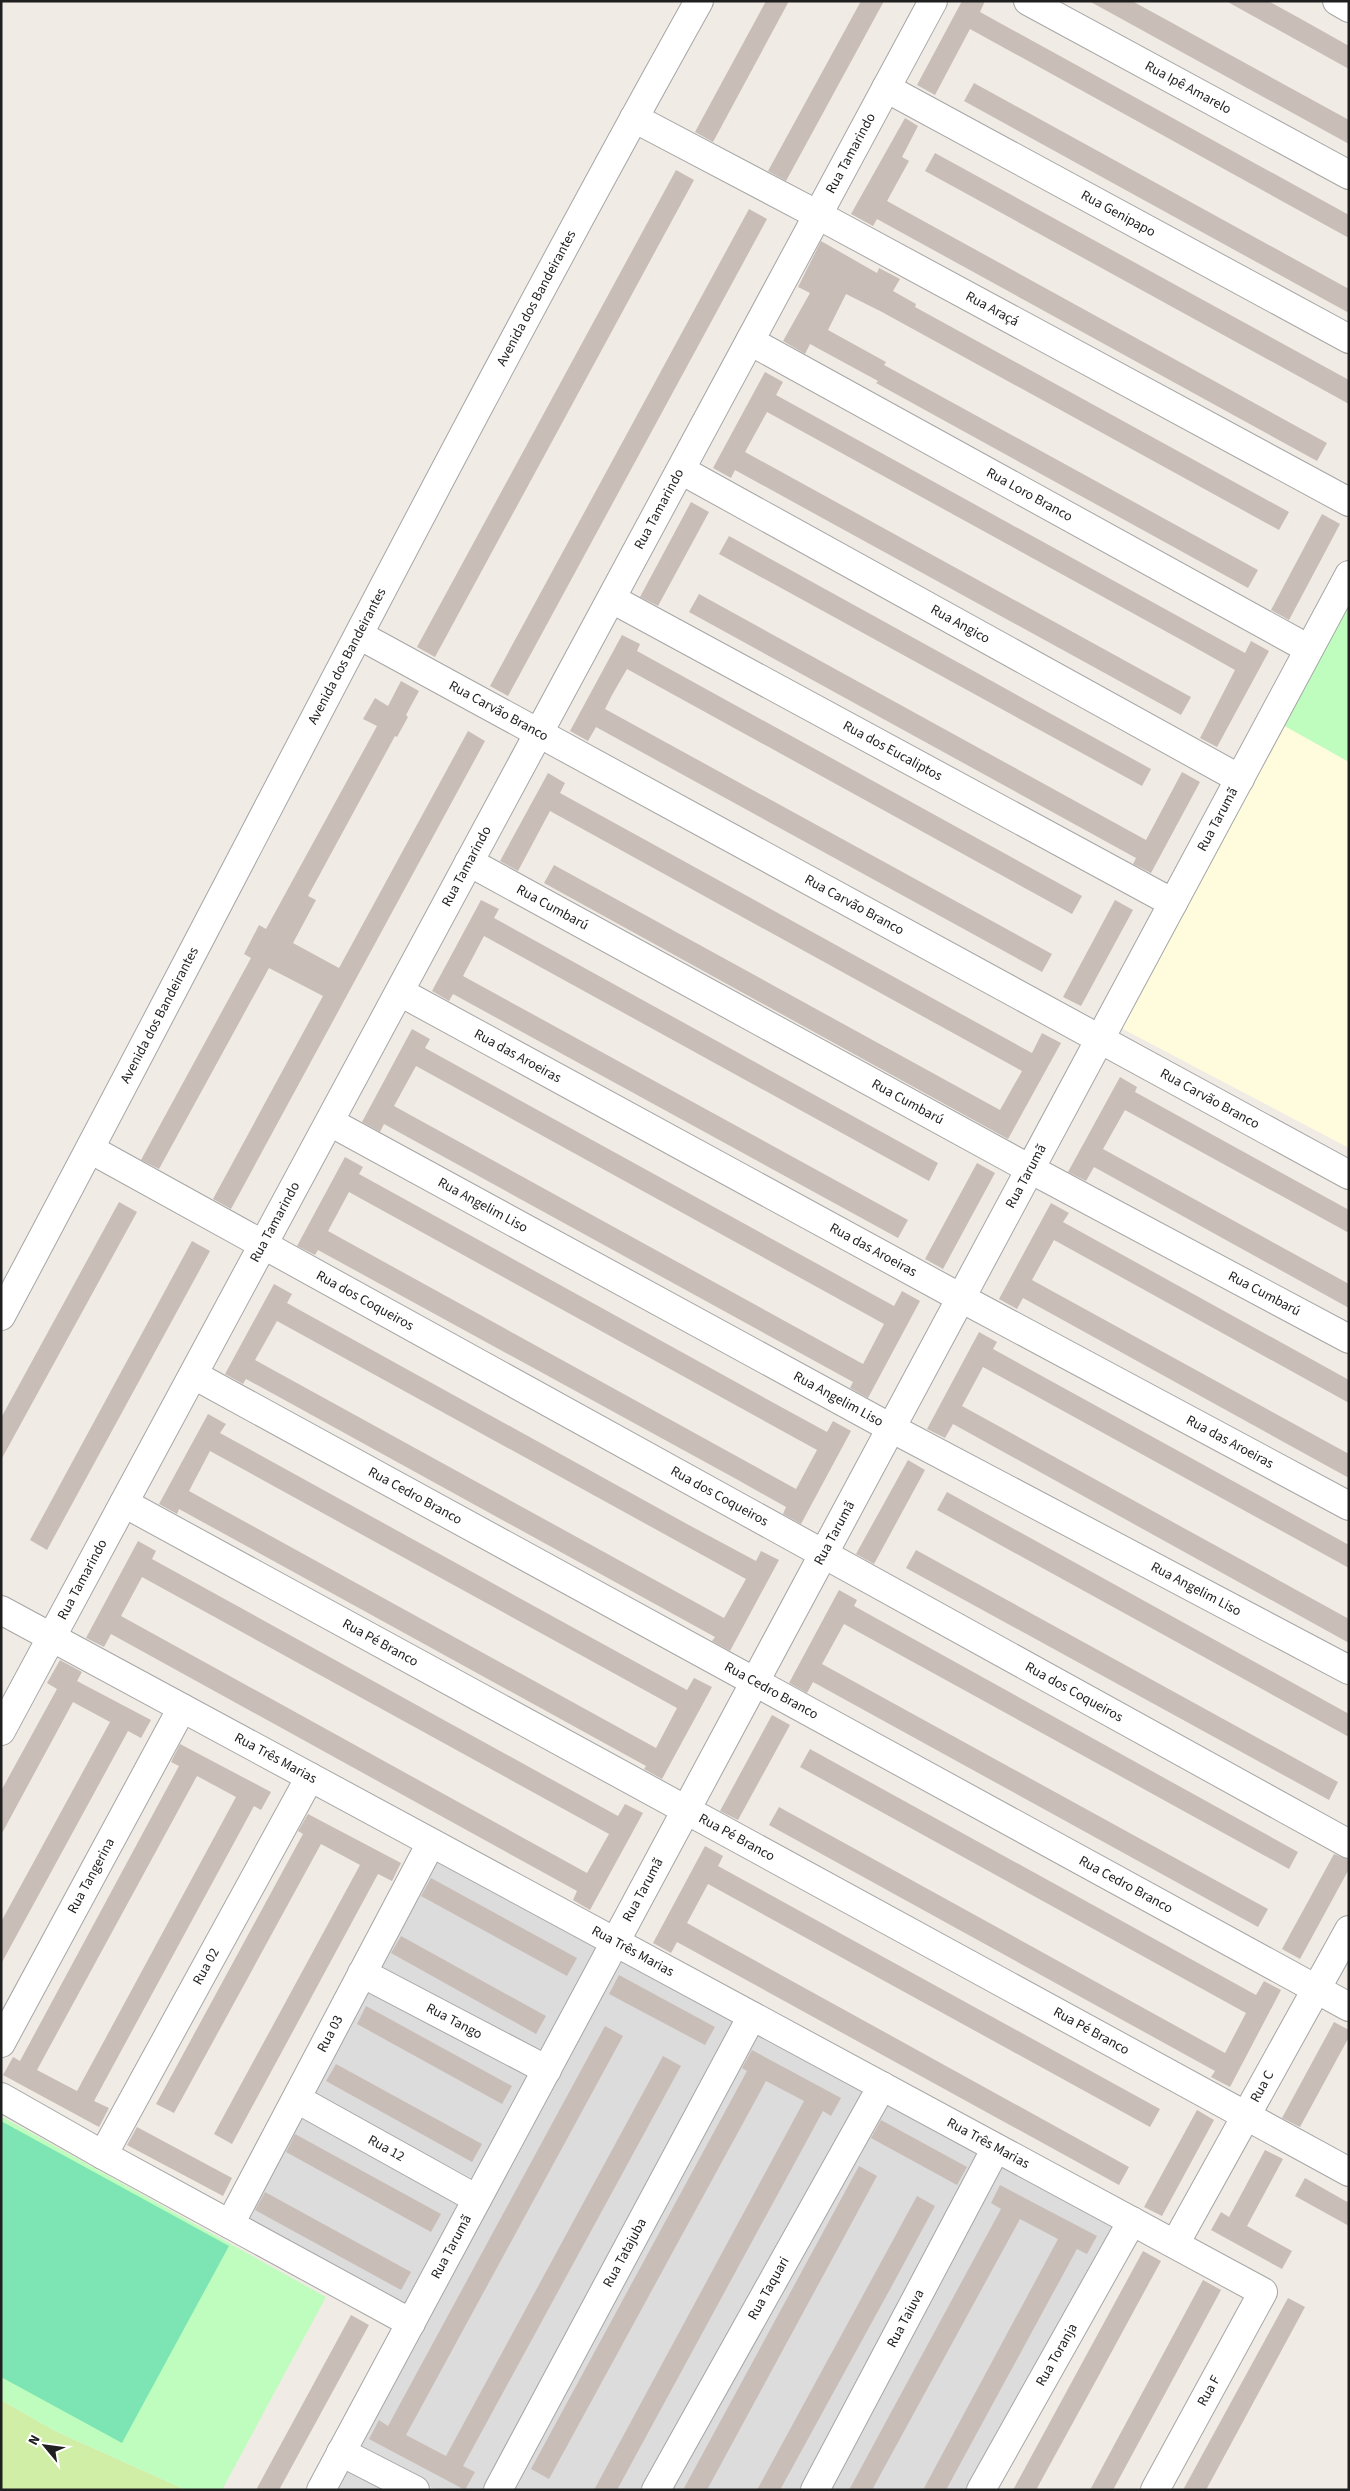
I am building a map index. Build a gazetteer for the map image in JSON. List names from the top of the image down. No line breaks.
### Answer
{"streets":{"street":["Rua Ipê Amarelo","Rua Tamarindo","Rua Genipapo","Avenida dos Bandeirantes","Rua Araçá","Rua Loro Branco","Rua Angico","Rua Carvão Branco","Rua dos Eucaliptos","Rua Tarumã","Rua Cumbarú","Rua das Aroeiras","Rua Angelim Liso","Rua dos Coqueiros","Rua Cedro Branco","Rua Pé Branco","Rua Três Marias","Rua Tangerina","Rua 02","Rua Tango","Rua 03","Rua C","Rua 12","Rua Tatajuba","Rua Taquari","Rua Taiuva","Rua Toranja","Rua F"]},"crossings":[["Rua Tamarindo","Rua Genipapo"],["Rua Tamarindo","Rua Araçá"],["Rua Tamarindo","Rua Loro Branco"],["Rua Tamarindo","Rua Angico"],["Rua Tamarindo","Rua Carvão Branco"],["Rua Tamarindo","Rua dos Eucaliptos"],["Rua Tamarindo","Rua Cumbarú"],["Rua Tamarindo","Rua das Aroeiras"],["Rua Tamarindo","Rua Angelim Liso"],["Rua Tamarindo","Rua dos Coqueiros"],["Rua Tamarindo","Rua Cedro Branco"],["Rua Tamarindo","Rua Pé Branco"],["Rua Tamarindo","Rua Três Marias"],["Avenida dos Bandeirantes","Rua Araçá"],["Avenida dos Bandeirantes","Rua Carvão Branco"],["Avenida dos Bandeirantes","Rua dos Coqueiros"],["Rua Loro Branco","Rua Tarumã"],["Rua Angico","Rua Tarumã"],["Rua Carvão Branco","Rua Tarumã"],["Rua dos Eucaliptos","Rua Tarumã"],["Rua Tarumã","Rua Cumbarú"],["Rua Tarumã","Rua das Aroeiras"],["Rua Tarumã","Rua Angelim Liso"],["Rua Tarumã","Rua dos Coqueiros"],["Rua Tarumã","Rua Cedro Branco"],["Rua Tarumã","Rua Pé Branco"],["Rua Tarumã","Rua Três Marias"],["Rua Tarumã","Rua Tango"],["Rua Tarumã","Rua 12"],["Rua Cedro Branco","Rua C"],["Rua Pé Branco","Rua C"],["Rua Três Marias","Rua Tangerina"],["Rua Três Marias","Rua 02"],["Rua Três Marias","Rua 03"],["Rua Três Marias","Rua C"],["Rua Três Marias","Rua Tatajuba"],["Rua Três Marias","Rua Taquari"],["Rua Três Marias","Rua Taiuva"],["Rua Três Marias","Rua Toranja"],["Rua Três Marias","Rua F"],["Rua Tango","Rua 03"],["Rua 03","Rua 12"]],"north":"top left"}
